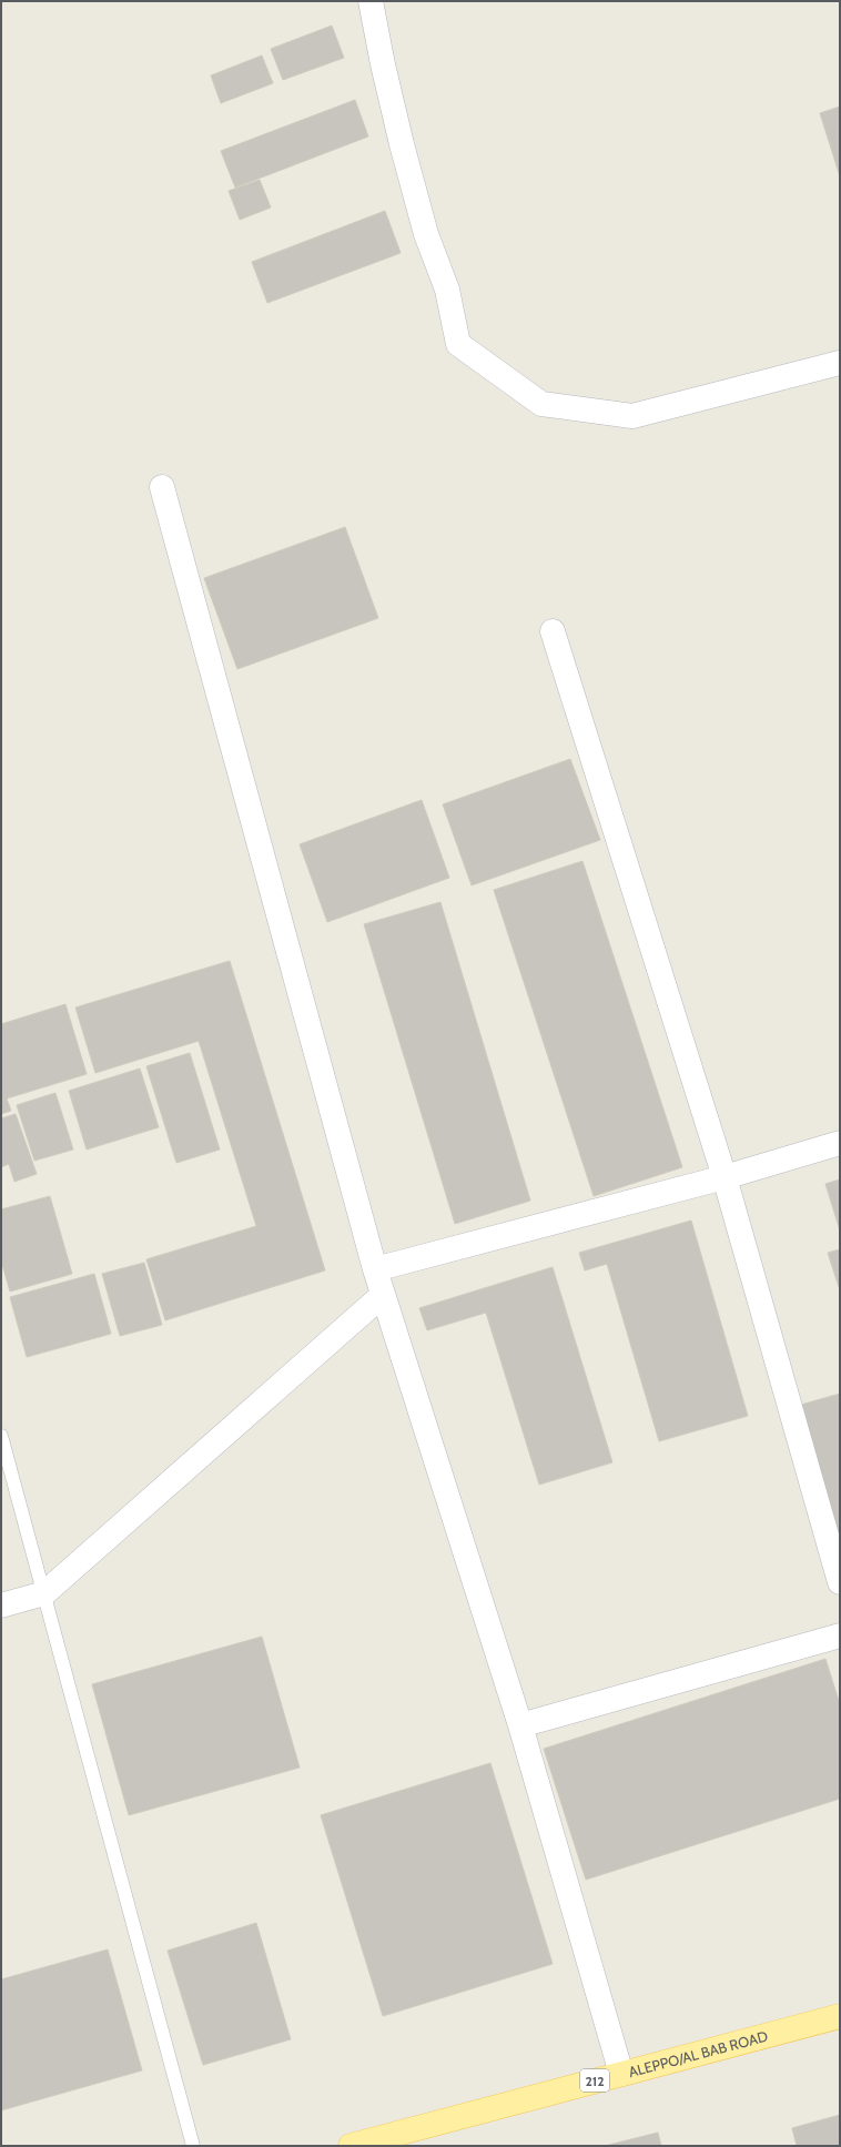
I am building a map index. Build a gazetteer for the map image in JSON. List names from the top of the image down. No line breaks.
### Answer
{"streets":{"main road":["ALEPPO/AL BAB ROAD","212"]}}
